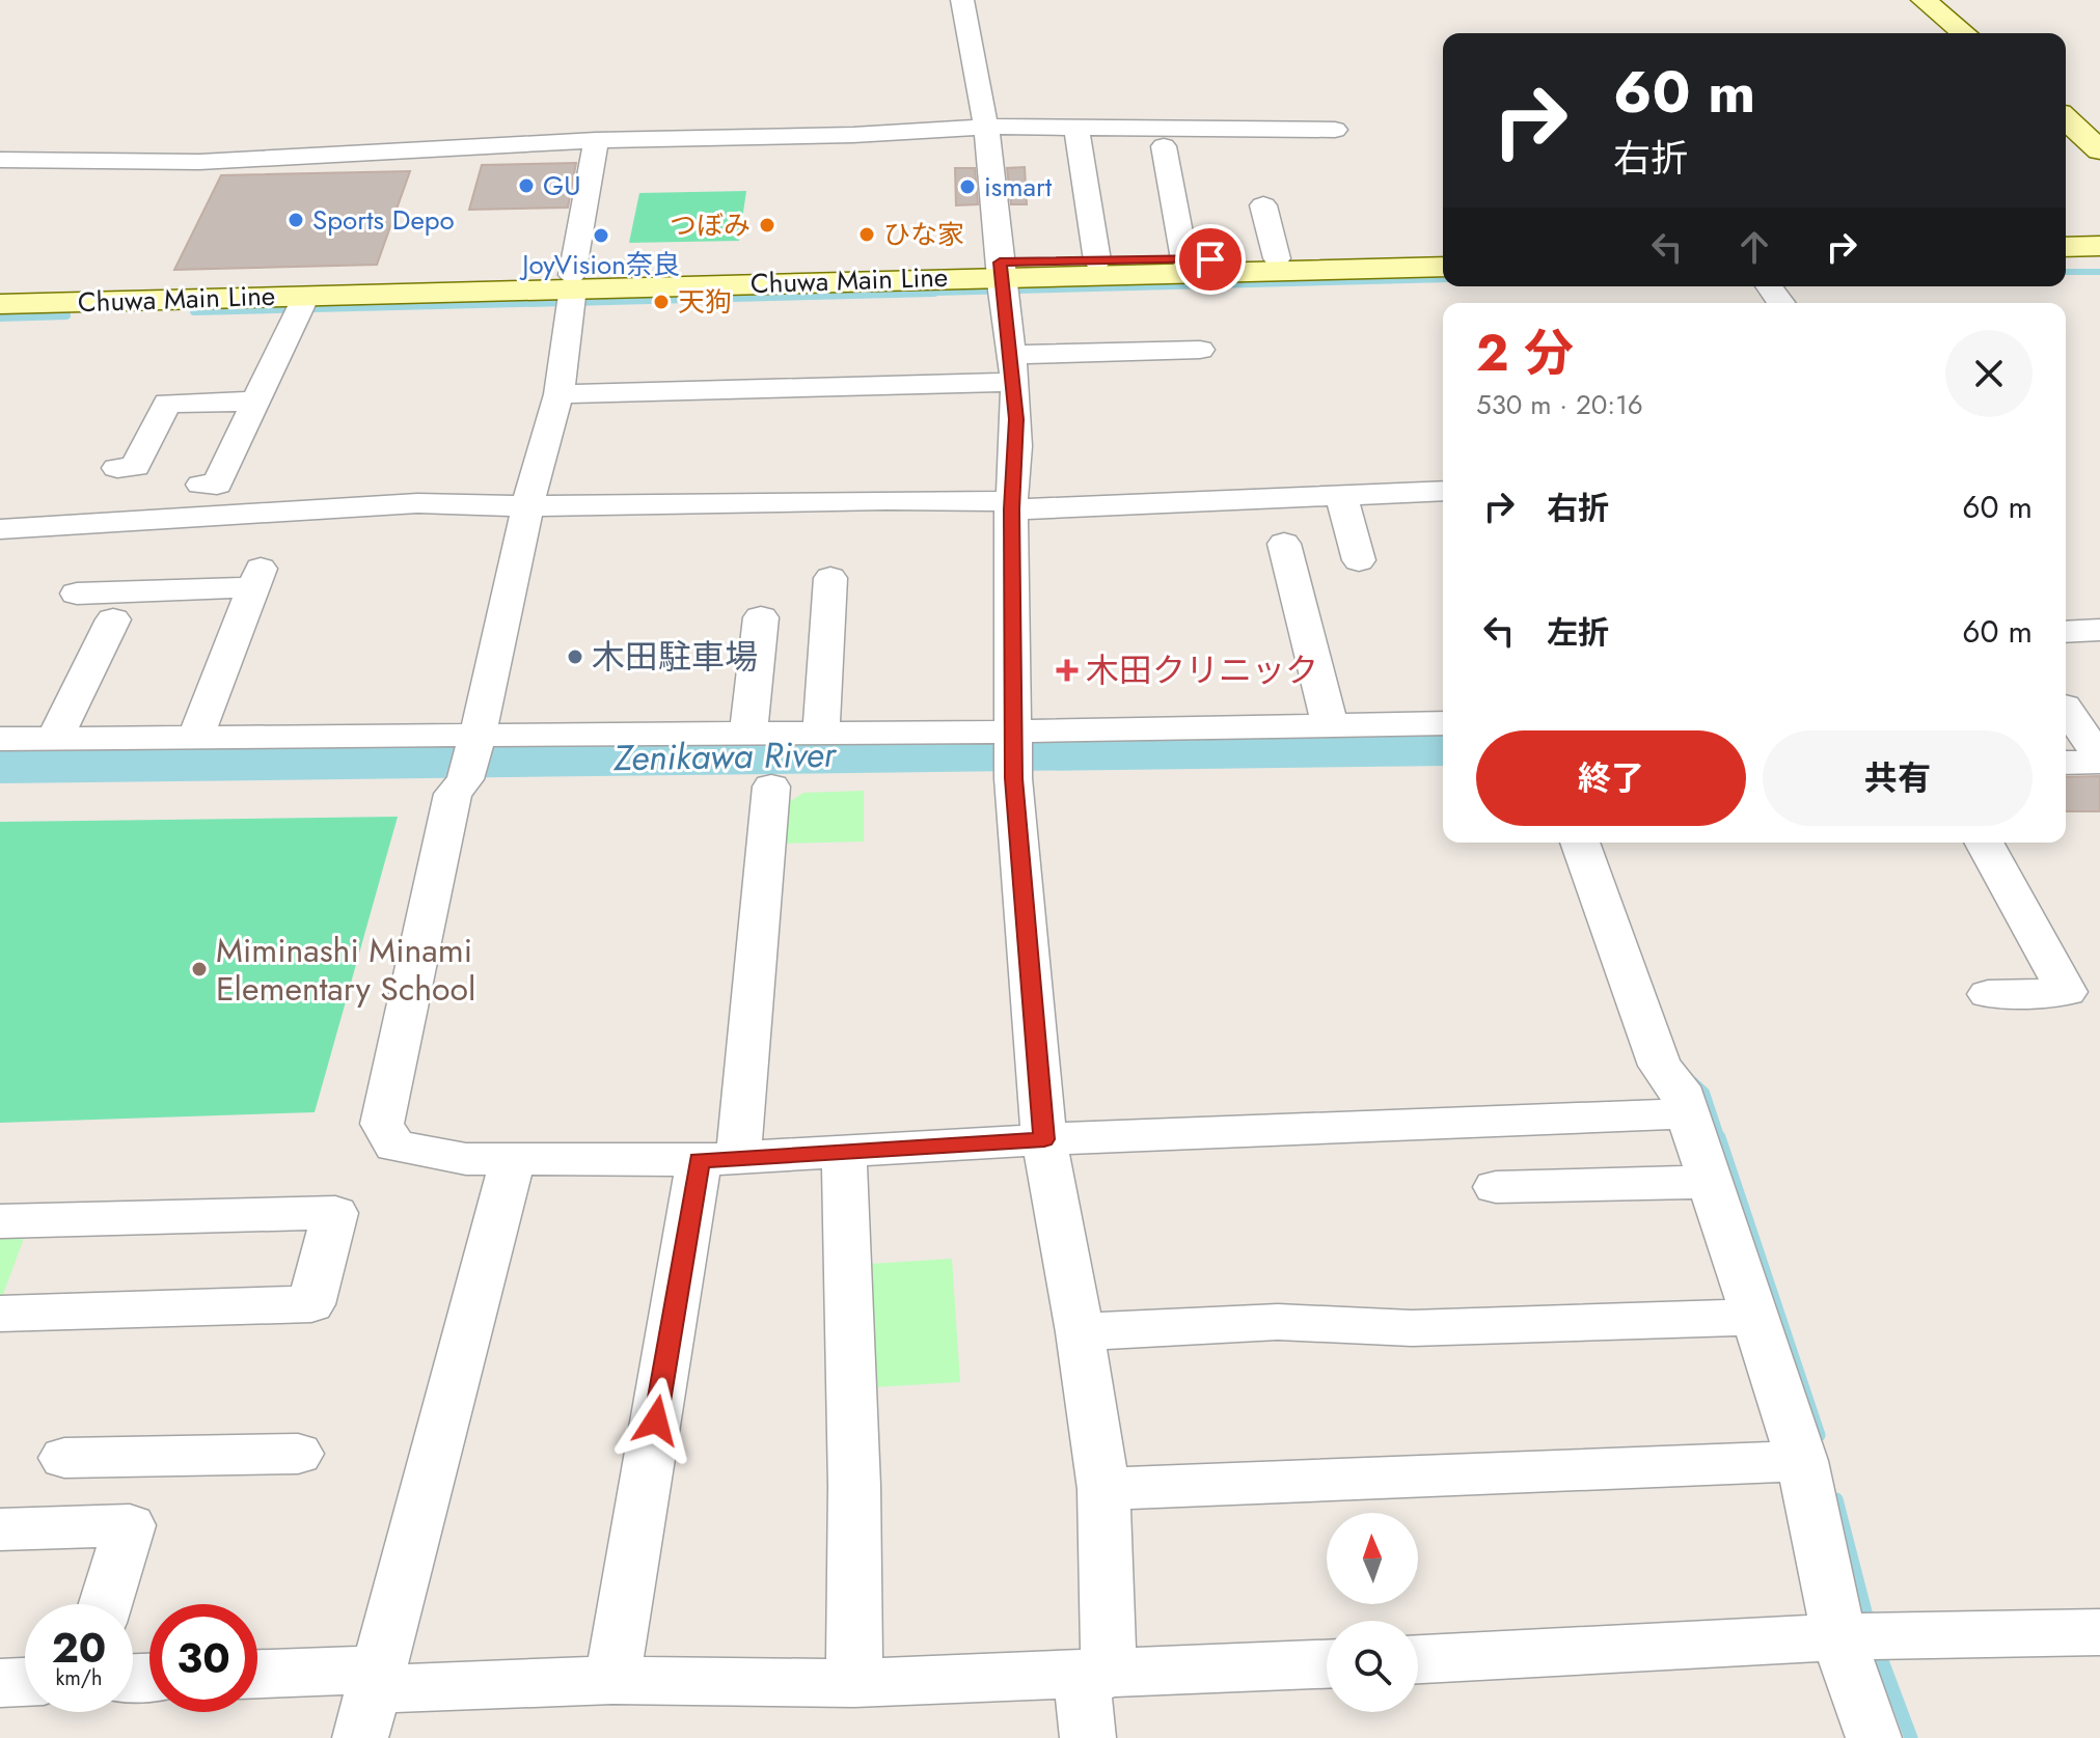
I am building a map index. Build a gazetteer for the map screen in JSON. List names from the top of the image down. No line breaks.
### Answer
{"streets":{"main road":["Chuwa Main Line"]},"water":["Zenikawa River"],"places":{"other":["GU","ismart","Sports Depo","つぼみ","ひな家","JoyVision奈良","天狗","木田駐車場","Miminashi Minami Elementary School"],"health":["木田クリニック"]},"north":"top","page":{"turn":["60 m","右折"],"heading":["2 分","530 m · 20:16"],"list":[{"name":"右折","value":"60 m"},{"name":"左折","value":"60 m"}],"buttons":["終了","共有"],"speed":"20 km/h","limit":"30"}}
